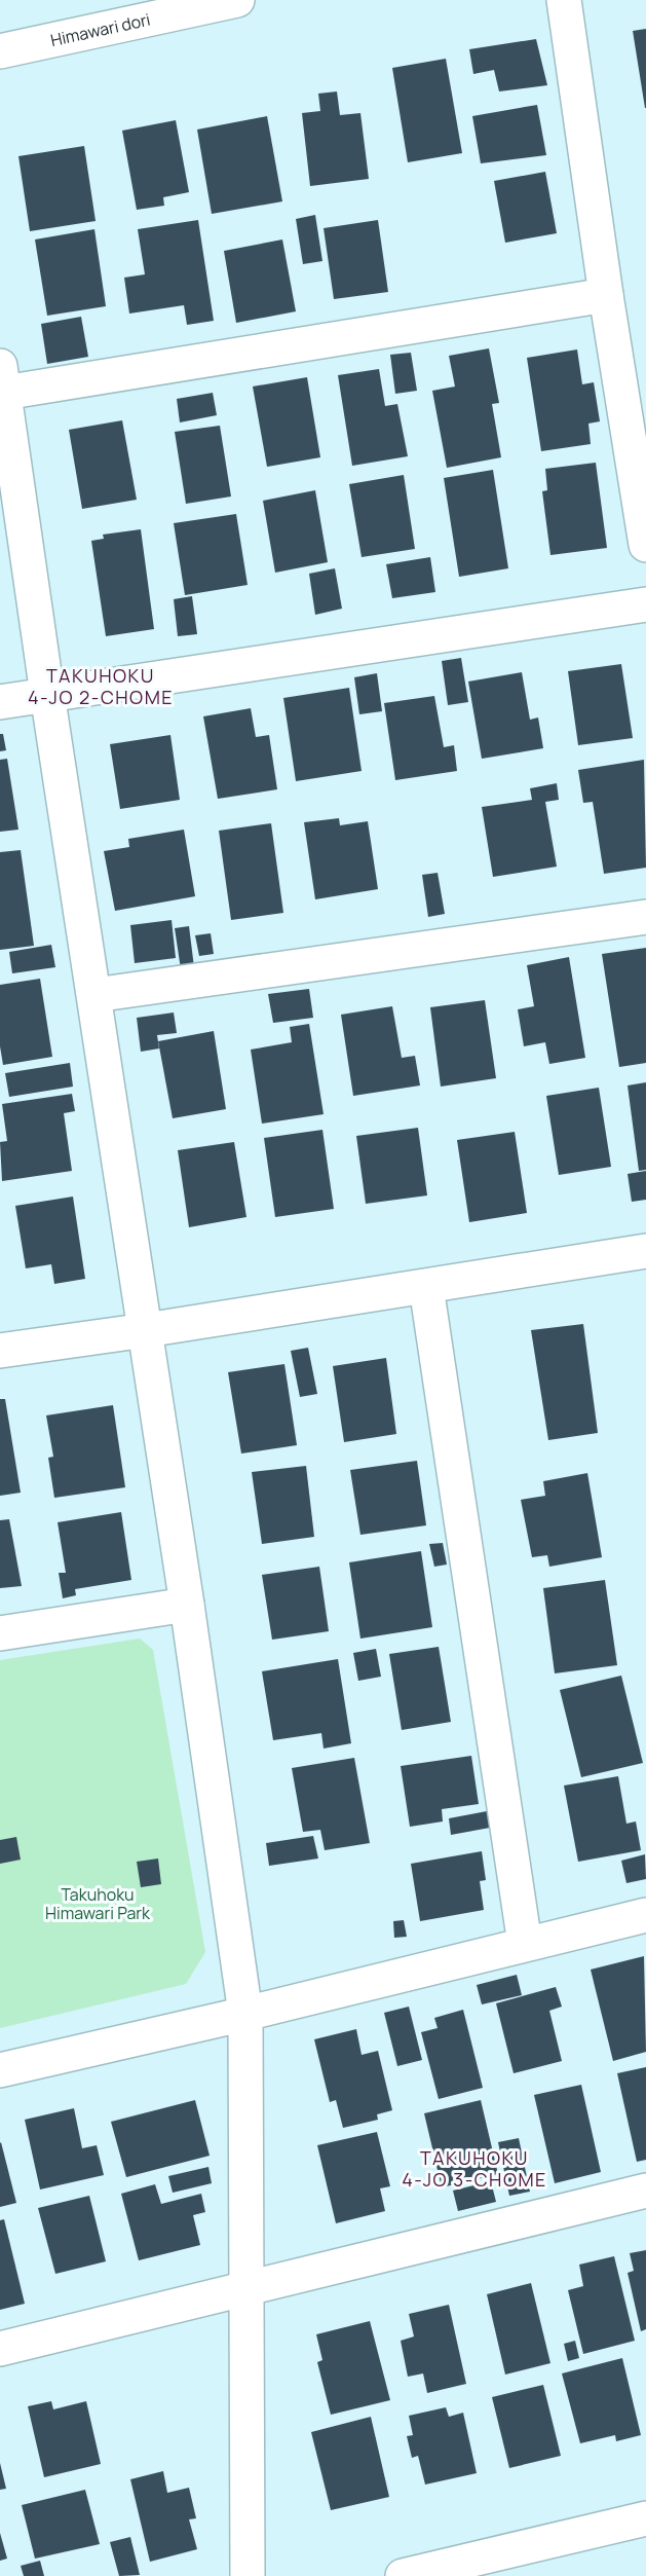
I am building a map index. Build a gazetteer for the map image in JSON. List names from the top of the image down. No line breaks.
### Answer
{"streets":{"street":["Himawari dori"]},"districts":["TAKUHOKU 4-JO 2-CHOME","TAKUHOKU 4-JO 3-CHOME"],"parks":["Takuhoku Himawari Park"]}
